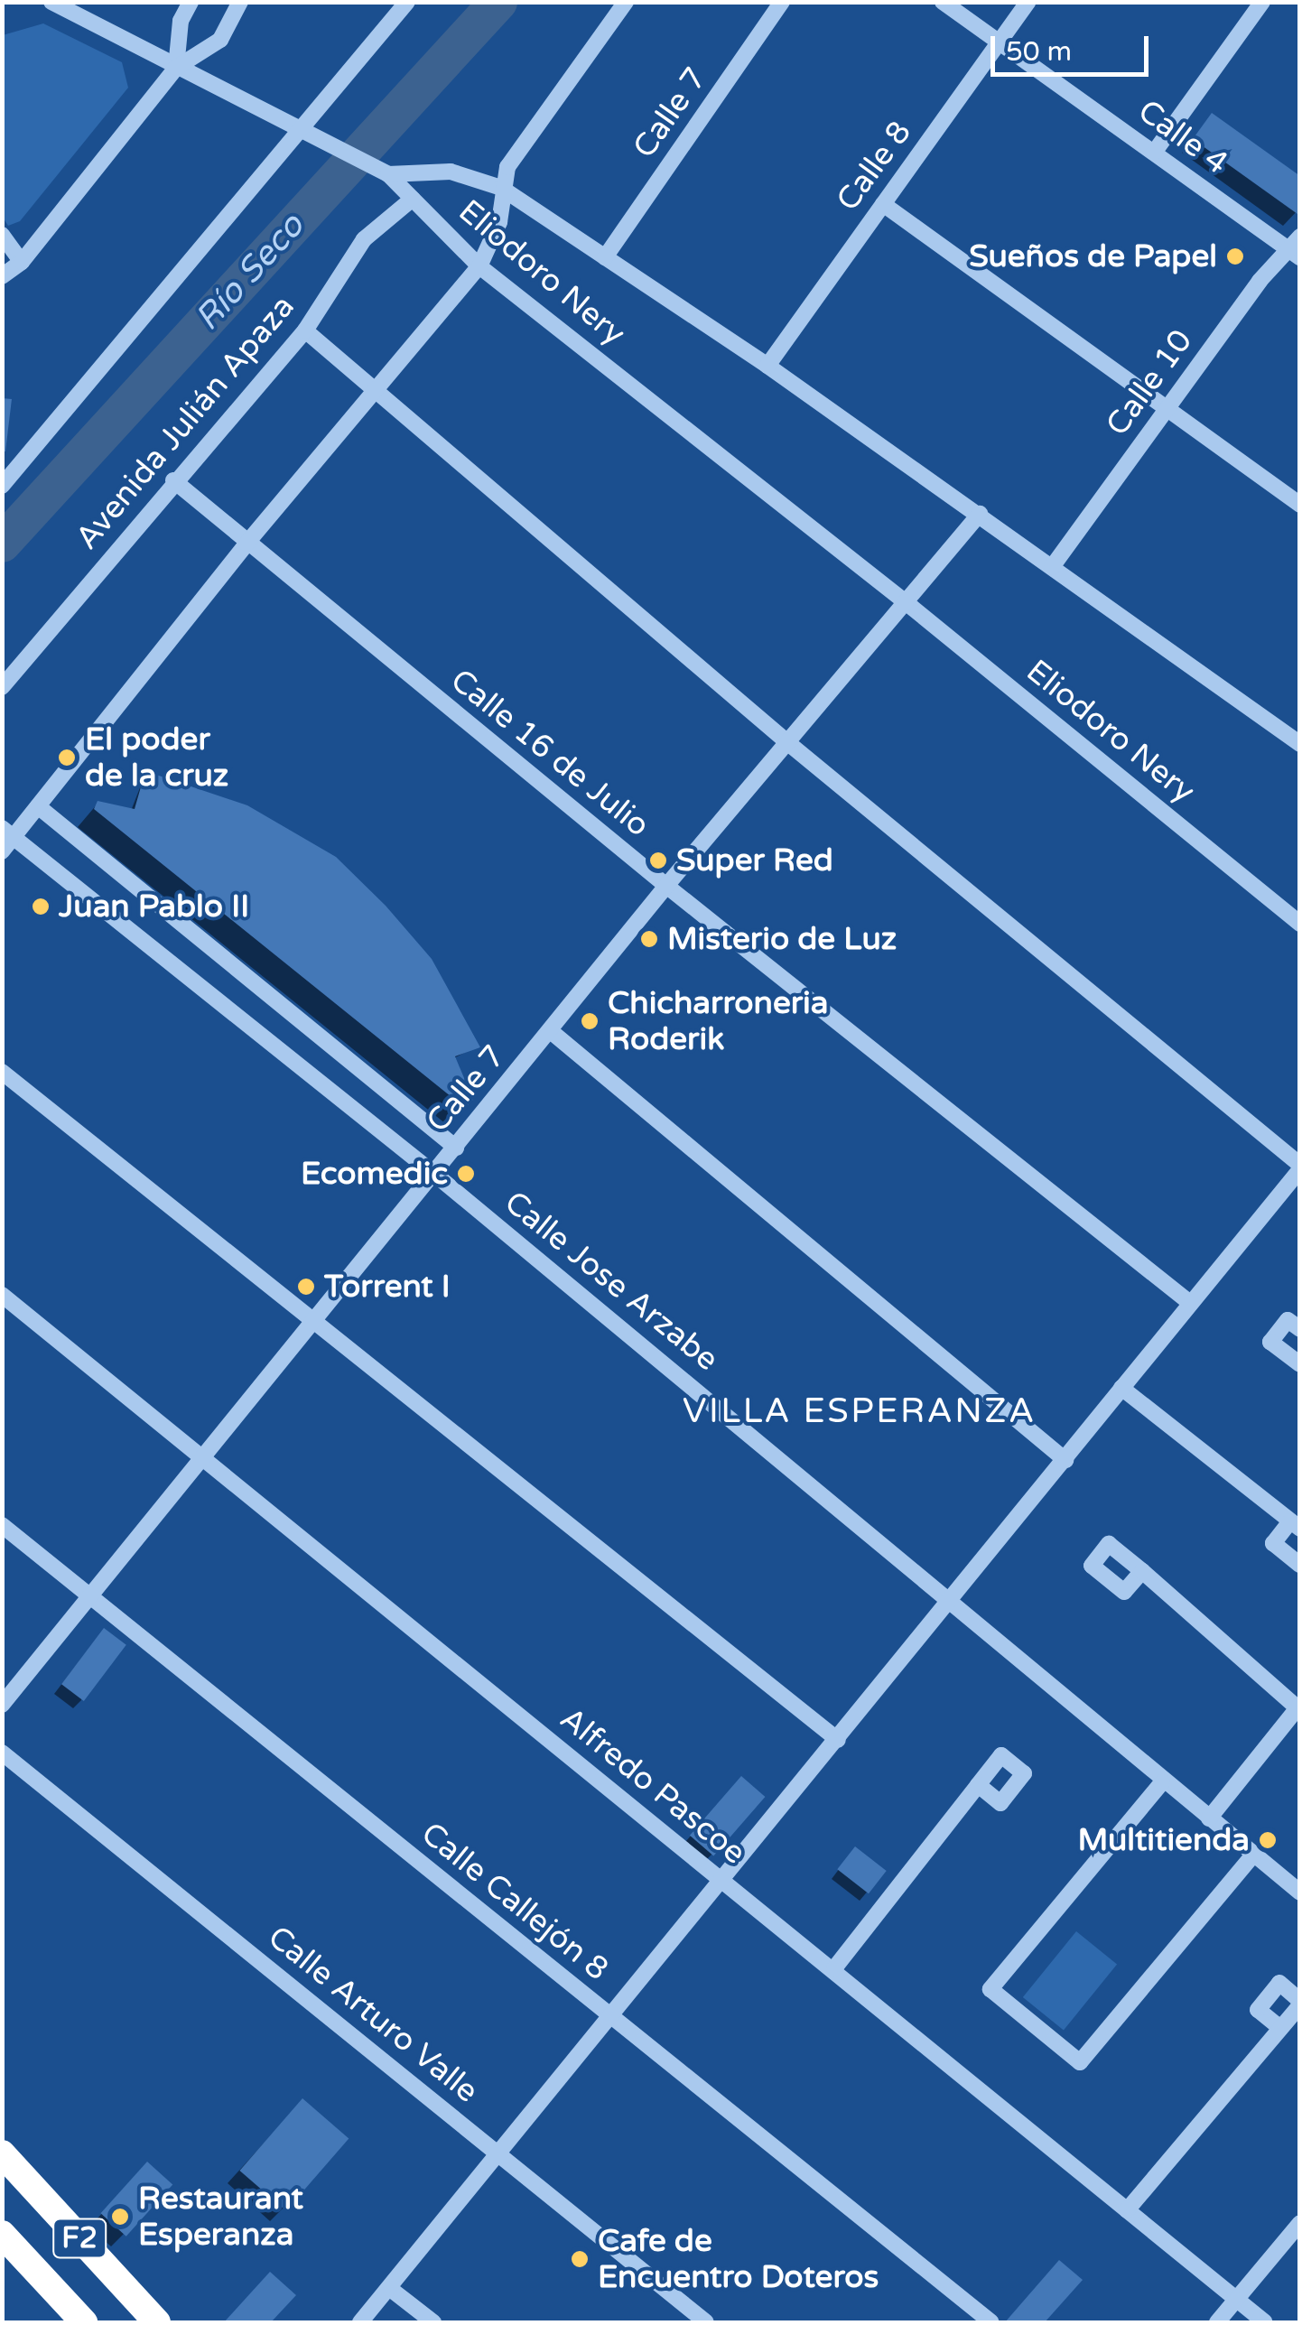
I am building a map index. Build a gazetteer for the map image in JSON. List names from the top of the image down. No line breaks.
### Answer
{"streets":{"highway":["F2"],"street":["Calle 7","Calle 4","Calle 8","Eliodoro Nery","Calle 10","Avenida Julián Apaza","Calle 16 de Julio","Calle Jose Arzabe","Alfredo Pascoe","Calle Callejón 8","Calle Arturo Valle"]},"crossings":[["Calle 7","Eliodoro Nery"],["Calle 7","Calle 16 de Julio"],["Calle 7","Calle Jose Arzabe"],["Calle 7","Alfredo Pascoe"],["Calle 7","Calle Callejón 8"],["Calle 4","Calle 8"],["Calle 4","Calle 10"],["Calle 8","Eliodoro Nery"],["Eliodoro Nery","Calle 10"],["Eliodoro Nery","Avenida Julián Apaza"],["Avenida Julián Apaza","Calle 16 de Julio"]],"districts":["VILLA ESPERANZA"],"water":["Río Seco"],"places":["Sueños de Papel","El poder de la cruz","Super Red","Juan Pablo II","Misterio de Luz","Chicharroneria Roderik","Ecomedic","Torrent I","Multitienda","Restaurant Esperanza","Cafe de Encuentro Doteros"],"scale_bar":"50 m"}
